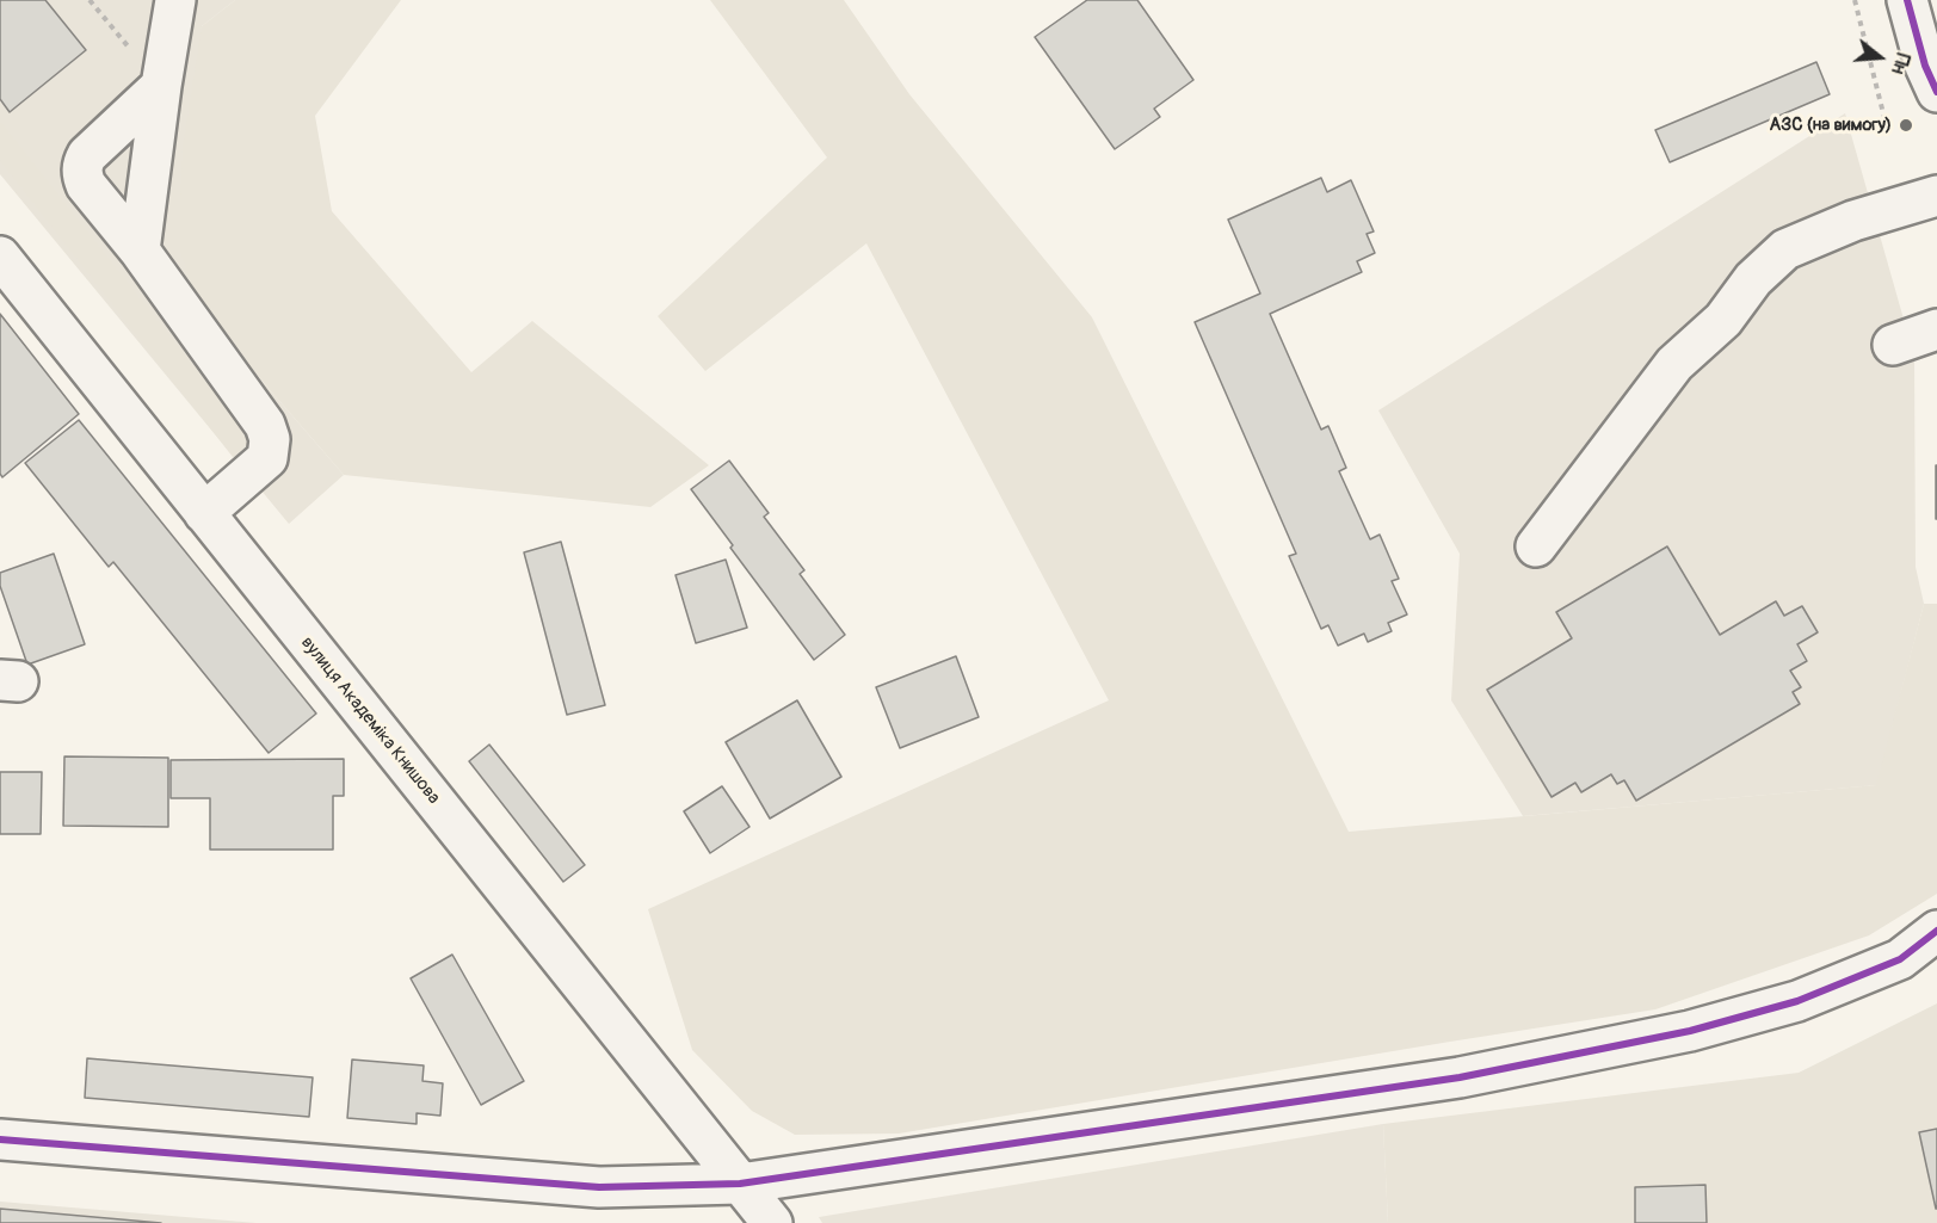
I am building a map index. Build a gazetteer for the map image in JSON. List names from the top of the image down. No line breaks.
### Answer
{"streets":{"street":["вулиця Академіка Книшова"]},"places":["АЗС (на вимогу)"],"north":"right"}
